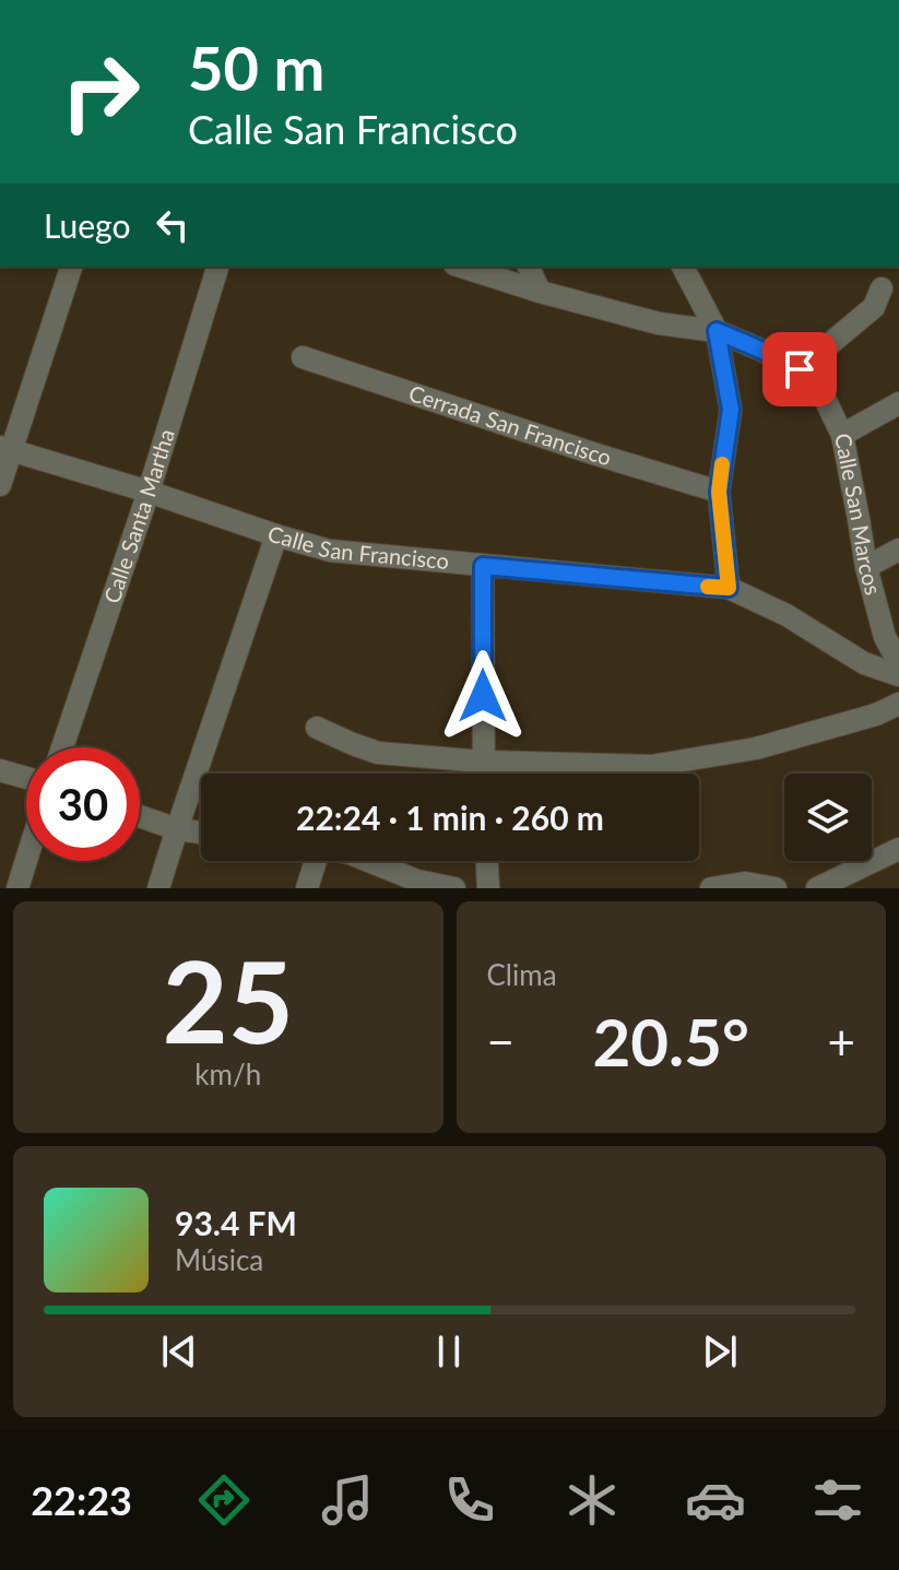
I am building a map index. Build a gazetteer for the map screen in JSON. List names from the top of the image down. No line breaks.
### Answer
{"streets":{"street":["Cerrada San Francisco","Calle San Marcos","Calle Santa Martha","Calle San Francisco"]},"crossings":[["Calle Santa Martha","Calle San Francisco"]],"page":{"turn":["50 m","Calle San Francisco"],"then":"Luego","limit":"30","trip":"22:24 · 1 min · 260 m","tile":[["25","km/h"],"Clima"],"heat":["−","20.5°","+"],"song":["93.4 FM","Música"],"tabs":"22:23"}}
